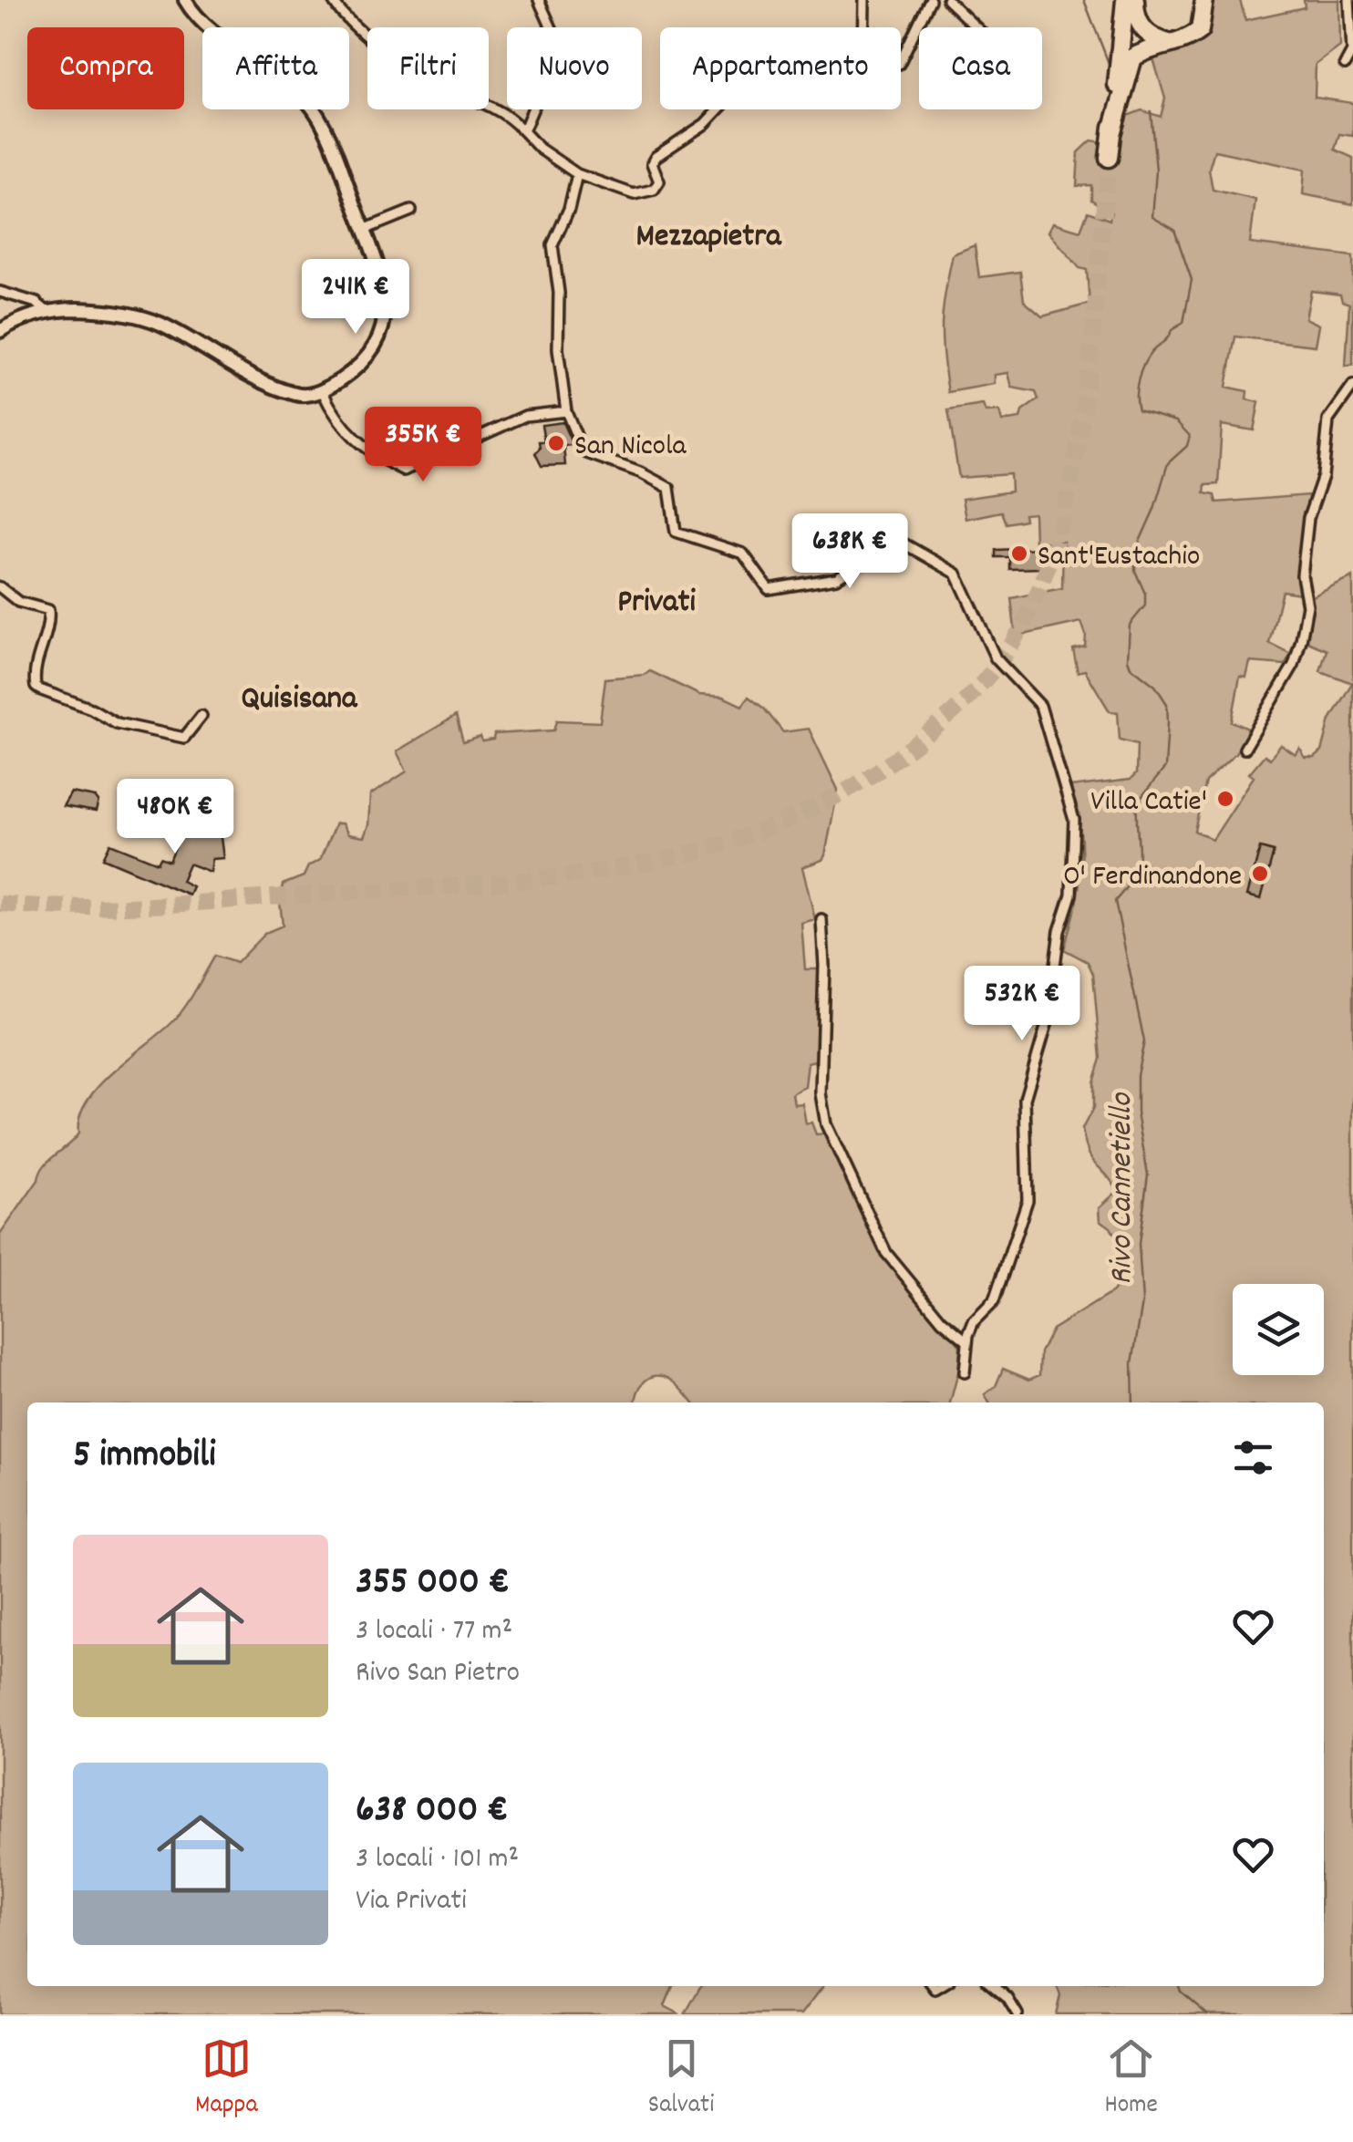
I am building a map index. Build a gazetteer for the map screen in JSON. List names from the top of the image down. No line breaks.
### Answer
{"districts":["Mezzapietra","Privati","Quisisana"],"water":["Rivo Cannetiello"],"places":["San Nicola","Sant'Eustachio","Villa Catie'","O' Ferdinandone"],"page":{"chip":["Compra","Affitta","Filtri","Nuovo","Appartamento","Casa"],"price":["241K €","355K €","638K €","480K €","532K €"],"heading":"5 immobili","list":[{"name":"355 000 €","note":"3 locali · 77 m² · Rivo San Pietro"},{"name":"638 000 €","note":"3 locali · 101 m² · Via Privati"}],"tabs":["Mappa","Salvati","Home"]}}
